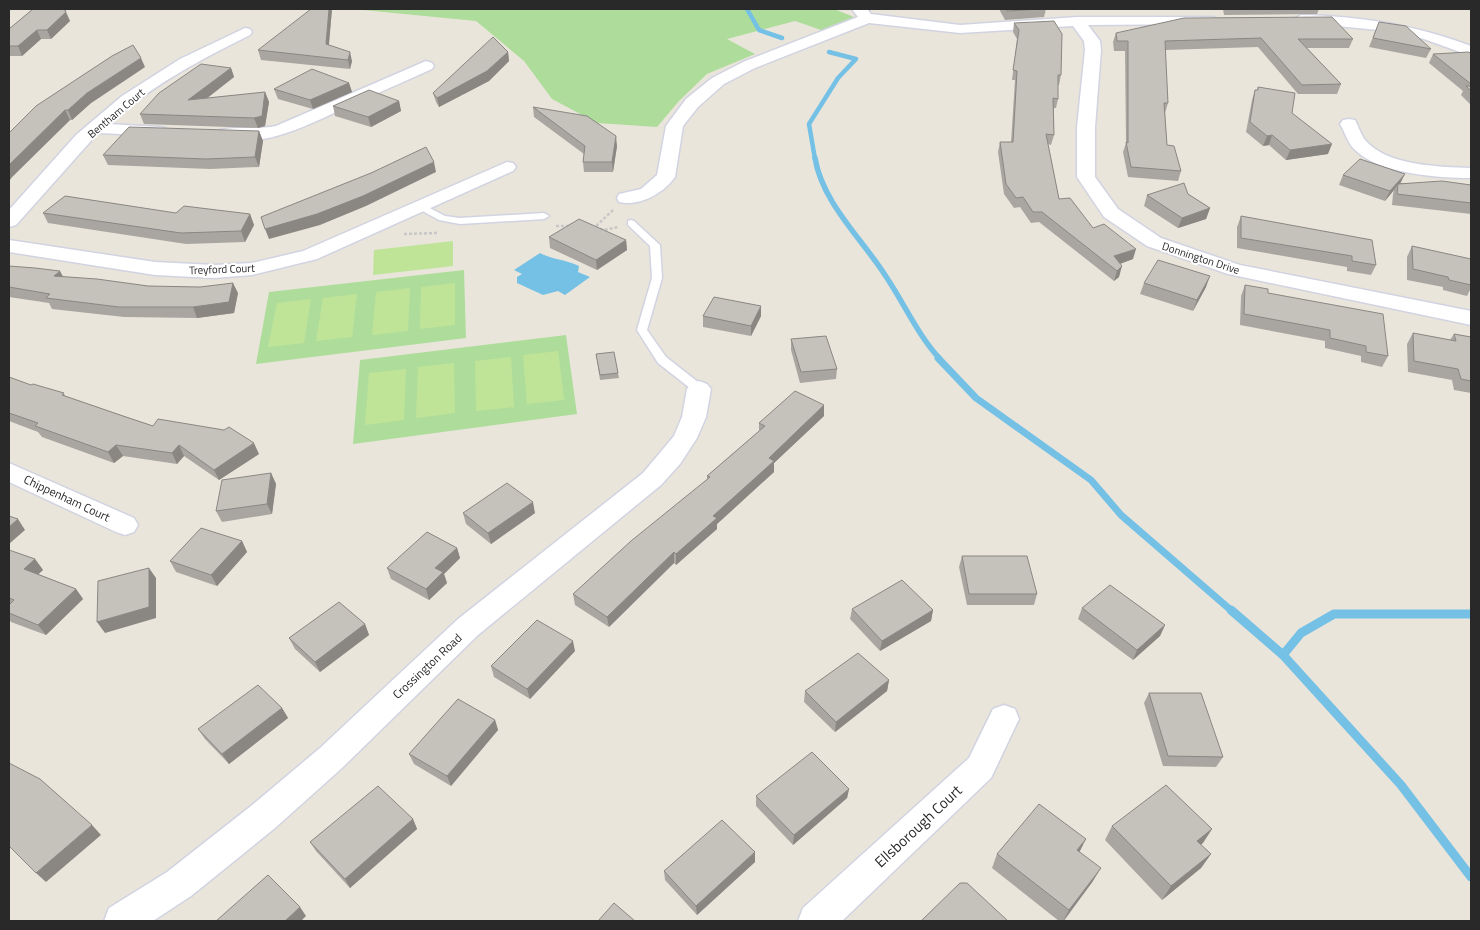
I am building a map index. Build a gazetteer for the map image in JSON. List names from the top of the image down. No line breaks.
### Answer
{"streets":{"street":["Bentham Court","Donnington Drive","Treyford Court","Chippenham Court","Crossington Road","Ellsborough Court"]}}
